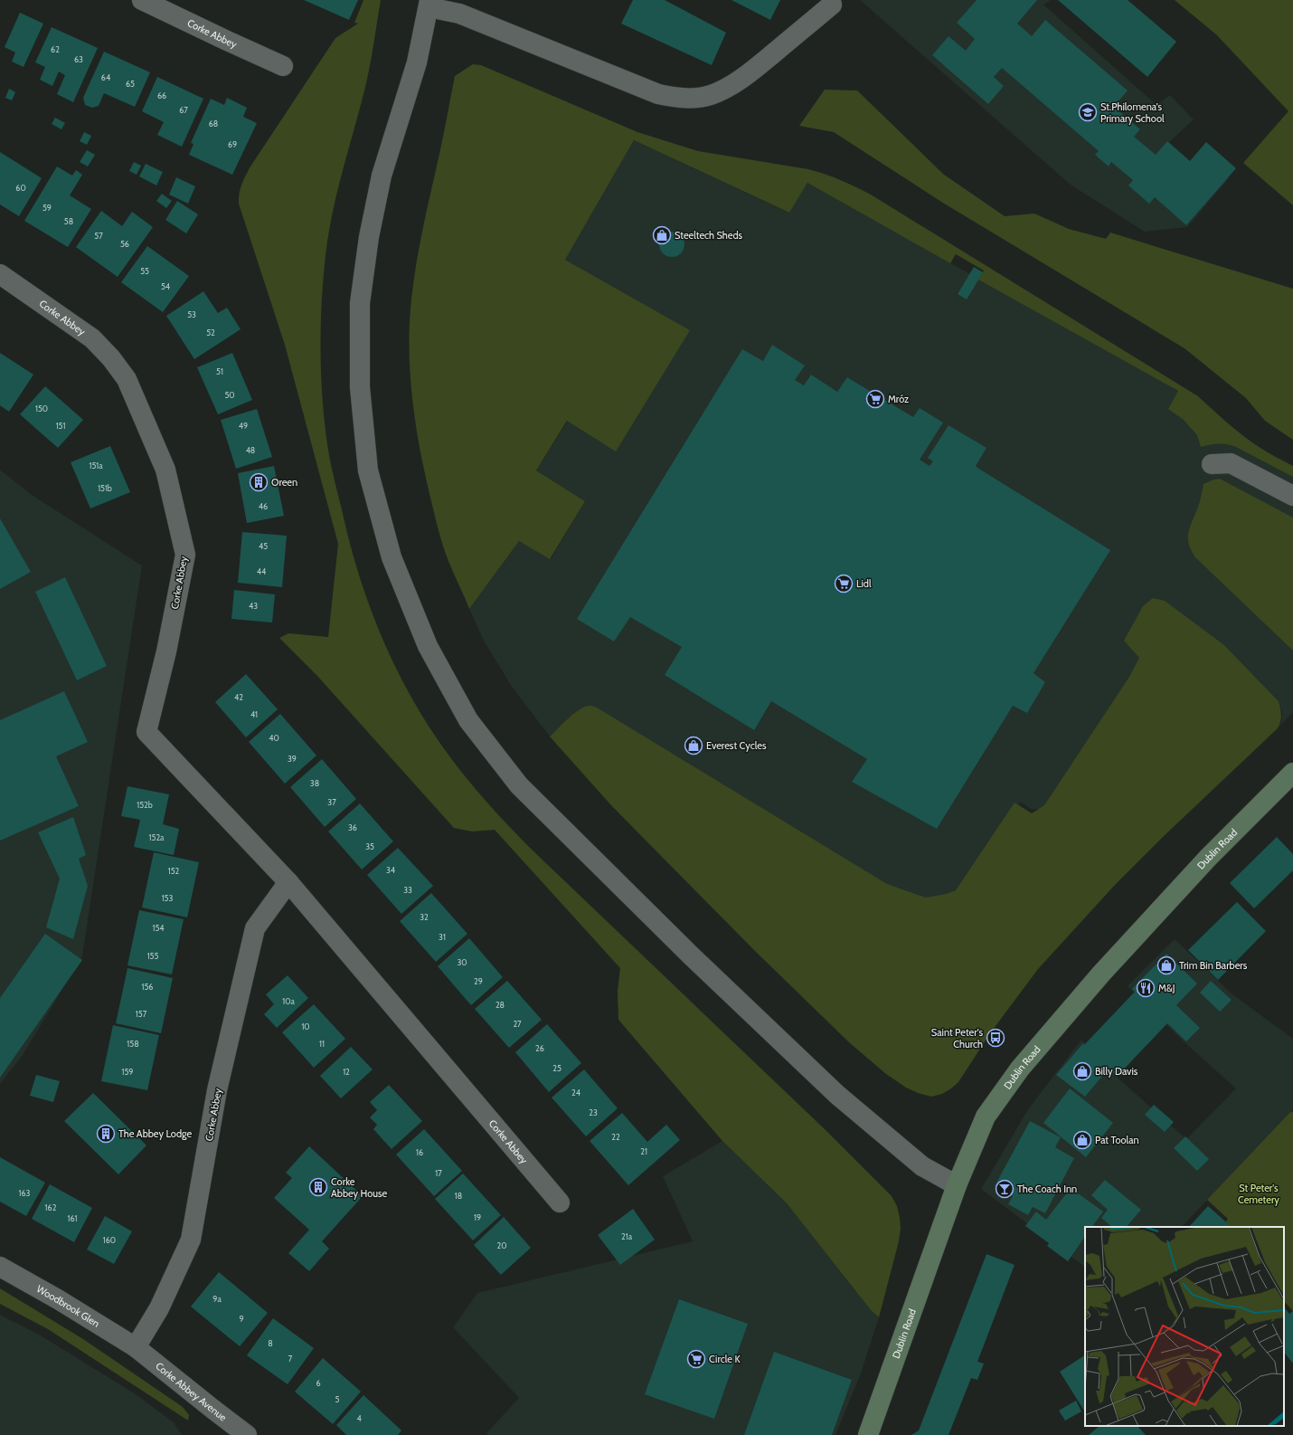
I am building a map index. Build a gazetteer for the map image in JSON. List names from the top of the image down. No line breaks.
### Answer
{"streets":{"main road":["Dublin Road"],"street":["Corke Abbey","Woodbrook Glen","Corke Abbey Avenue"]},"crossings":[["Corke Abbey","Woodbrook Glen"],["Corke Abbey","Corke Abbey Avenue"],["Woodbrook Glen","Corke Abbey Avenue"]],"parks":["St Peter's Cemetery"],"places":{"school or university":["St.Philomena's Primary School"],"shop":["Steeltech Sheds","Everest Cycles","Trim Bin Barbers","Billy Davis","Pat Toolan"],"supermarket":["Mróz","Lidl","Circle K"],"building":["Oreen","The Abbey Lodge","Corke Abbey House"],"restaurant":["M&J"],"bus stop":["Saint Peter's Church"],"bar":["The Coach Inn"]},"house_numbers":["62","63","64","65","66","67","68","69","60","59","58","57","56","55","54","53","52","51","50","150","151","49","48","151a","151b","46","45","44","43","42","41","40","39","38","37","152b","36","152a","35","34","152","33","153","32","154","31","155","30","29","156","10a","28","157","27","10","158","11","26","25","159","12","24","23","22","21","16","17","163","18","162","19","161","21a","160","20","9a","9","8","7","6","5","4"]}
